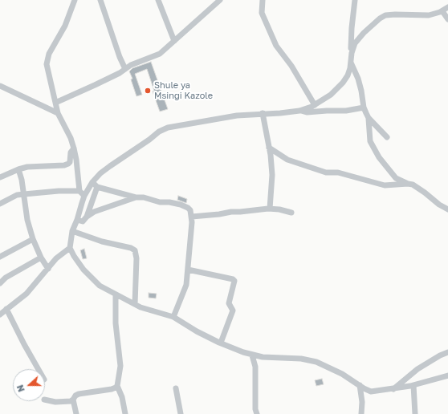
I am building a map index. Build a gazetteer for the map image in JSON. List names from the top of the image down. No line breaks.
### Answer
{"places":["Shule ya Msingi Kazole"],"north":"left"}
